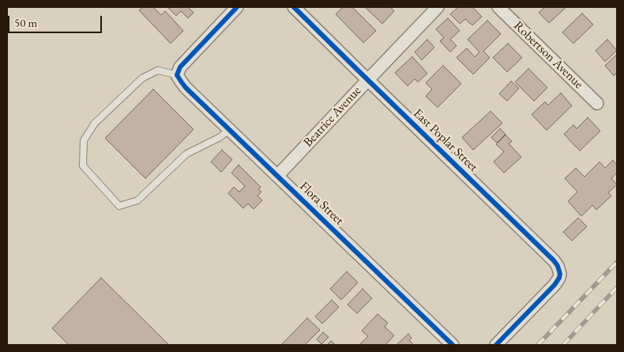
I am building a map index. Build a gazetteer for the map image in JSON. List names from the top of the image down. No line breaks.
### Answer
{"streets":{"street":["Robertson Avenue","Beatrice Avenue","East Poplar Street","Flora Street"]},"crossings":[["Beatrice Avenue","East Poplar Street"],["Beatrice Avenue","Flora Street"]],"scale_bar":"50 m"}
